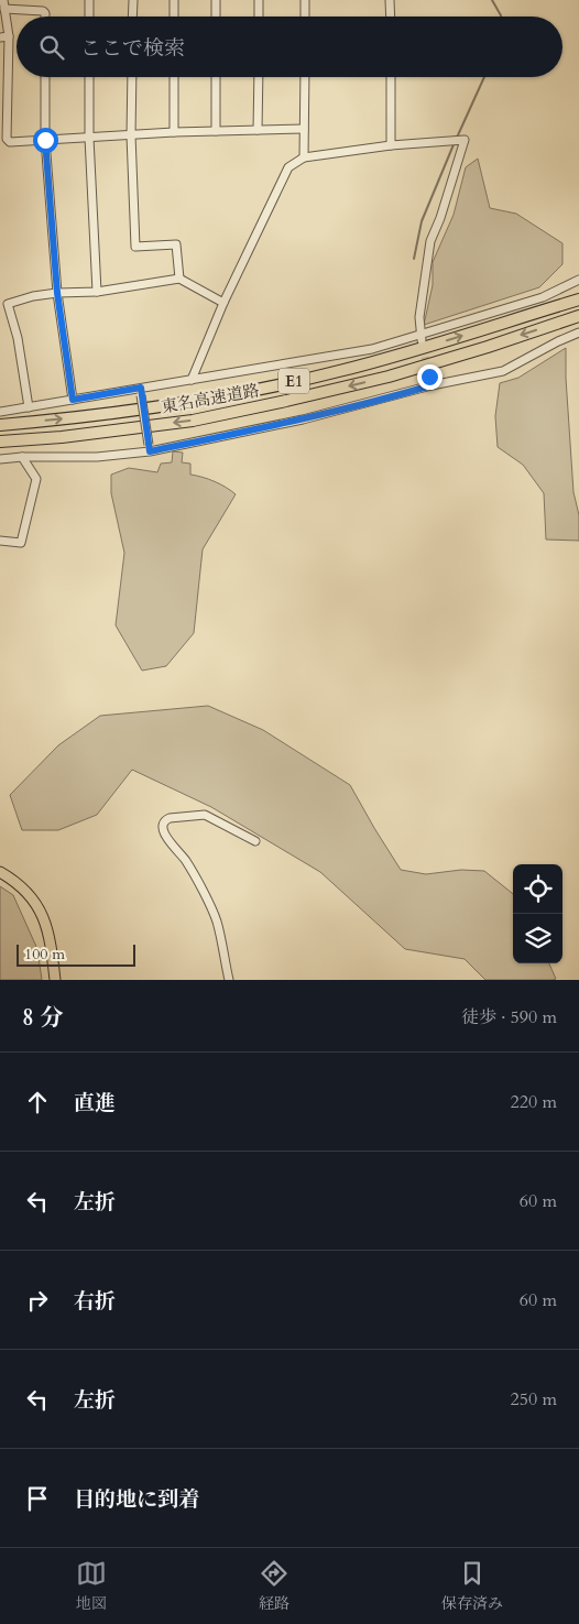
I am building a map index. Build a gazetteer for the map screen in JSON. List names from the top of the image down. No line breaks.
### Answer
{"streets":{"highway":["E1","東名高速道路"]},"scale_bar":"100 m","page":{"search":"ここで検索","scale":"100 m","heading":["8 分","徒歩 · 590 m"],"list":[["直進","220 m"],["左折","60 m"],["右折","60 m"],["左折","250 m"],"目的地に到着"],"nav":["地図","経路","保存済み"]}}
